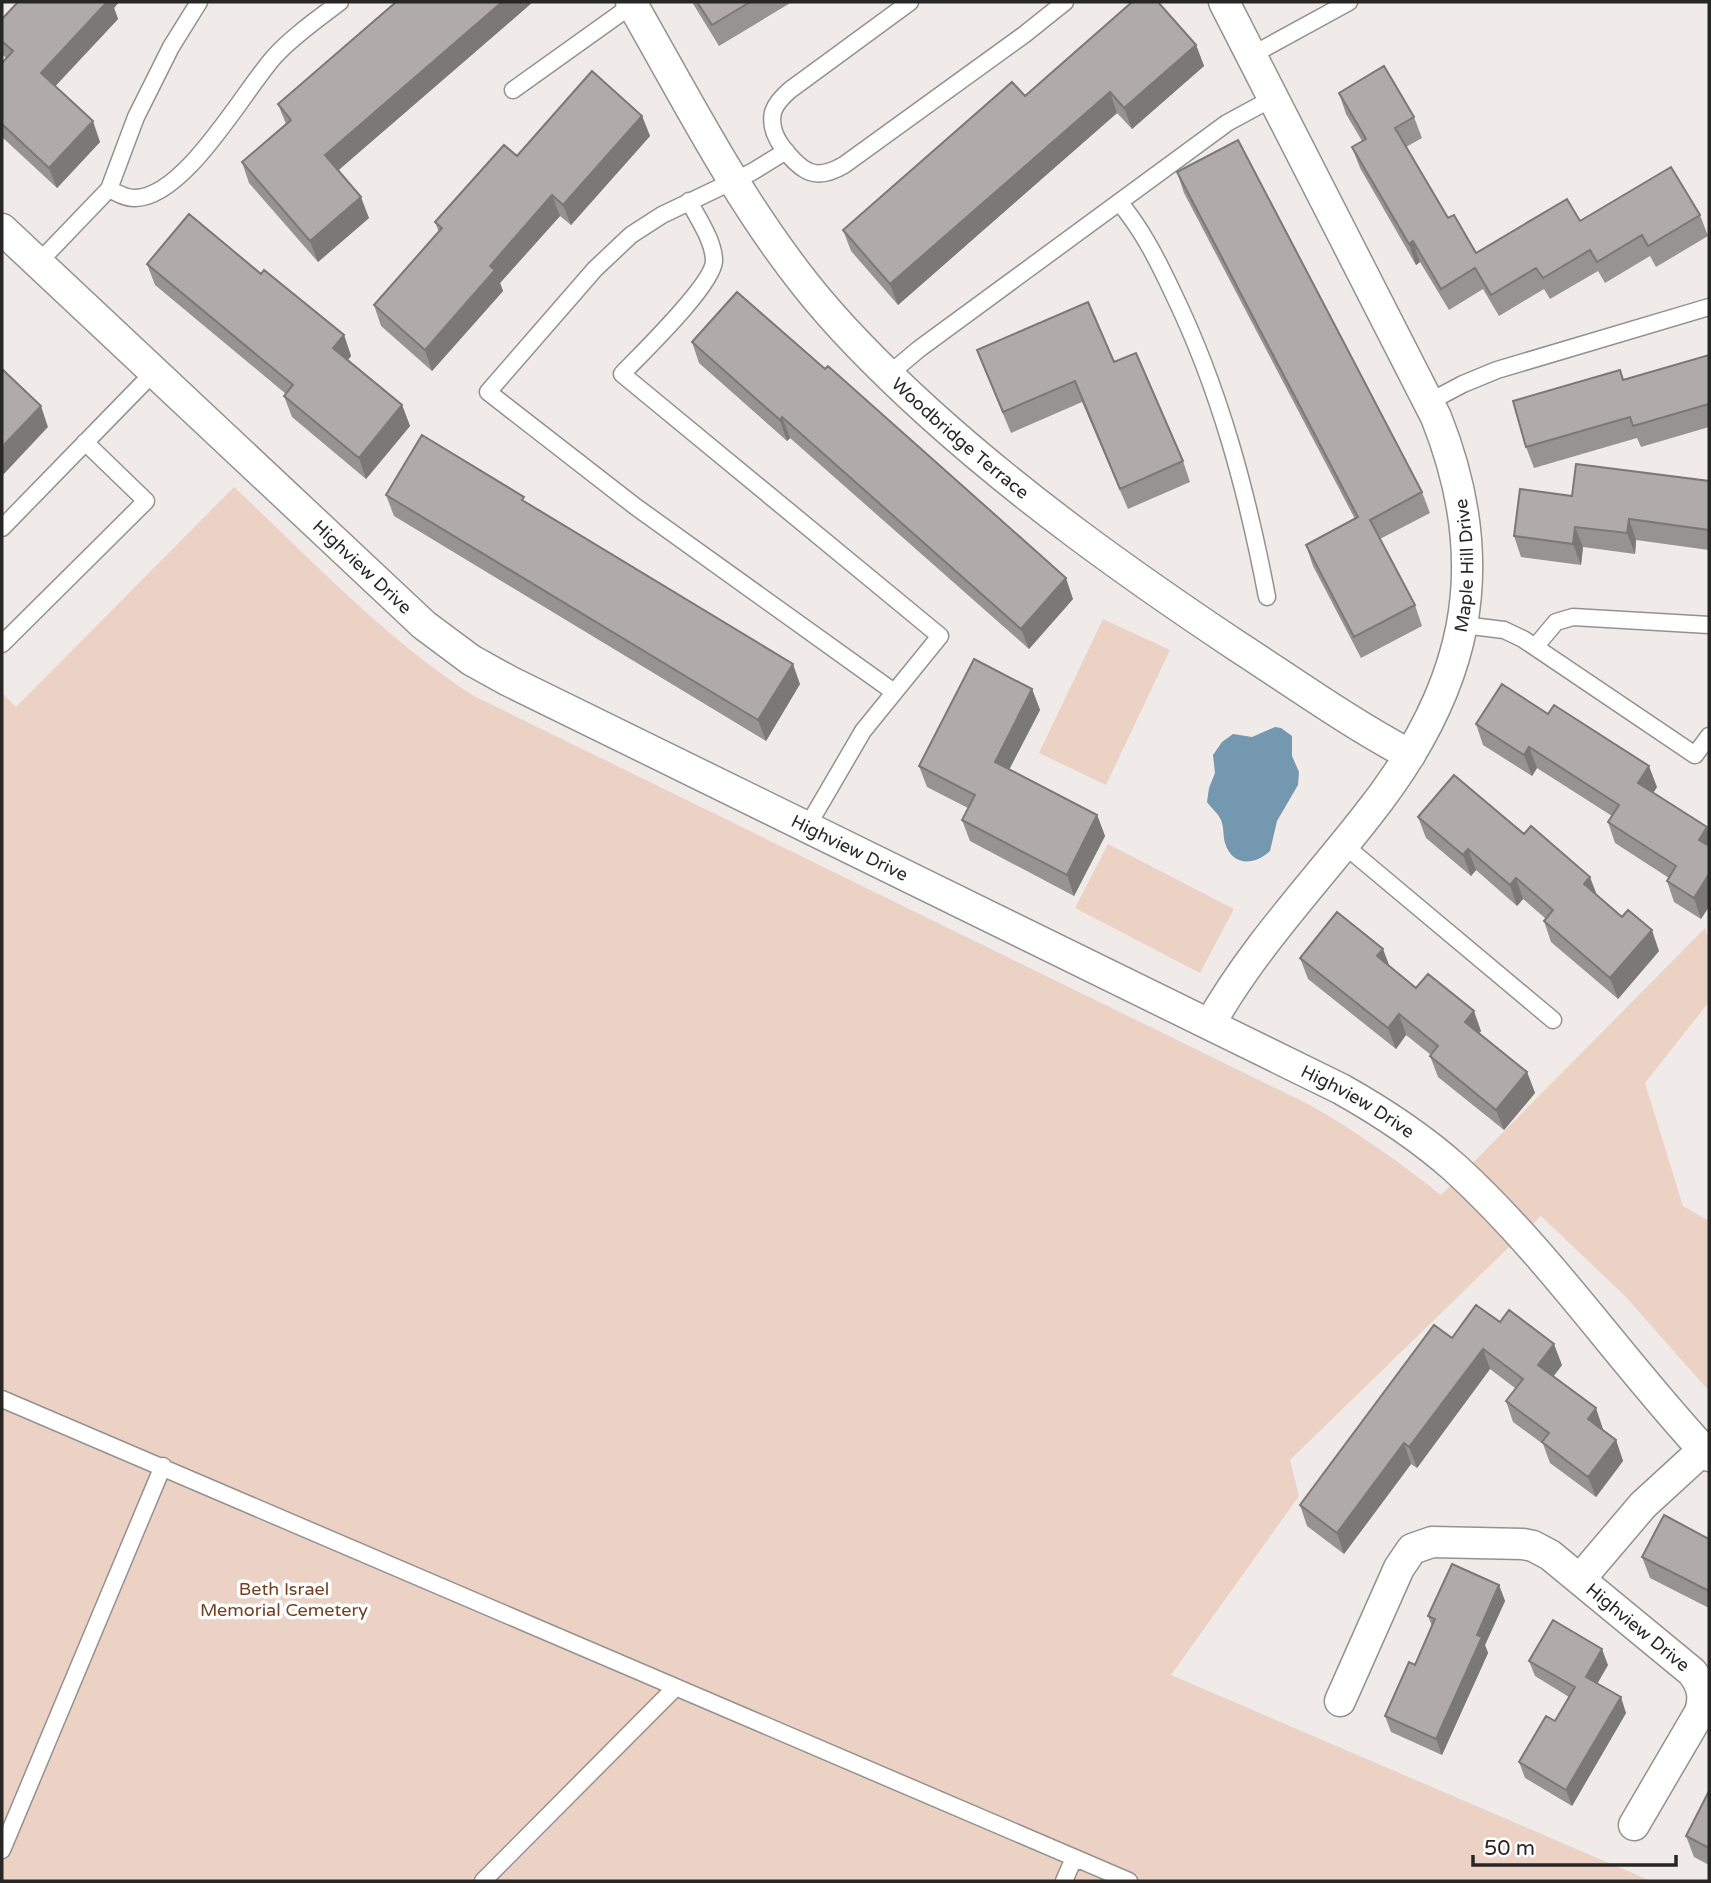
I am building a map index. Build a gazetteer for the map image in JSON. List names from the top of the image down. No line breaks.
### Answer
{"streets":{"street":["Woodbridge Terrace","Highview Drive","Maple Hill Drive"]},"crossings":[["Woodbridge Terrace","Maple Hill Drive"],["Highview Drive","Maple Hill Drive"]],"parks":["Beth Israel Memorial Cemetery"],"scale_bar":"50 m"}
